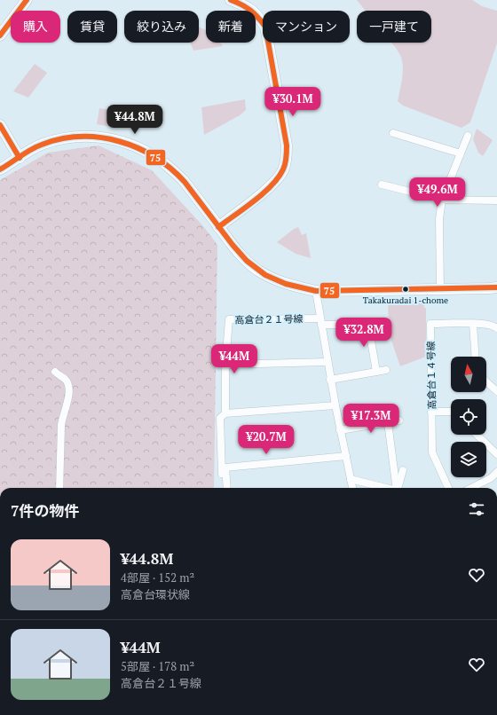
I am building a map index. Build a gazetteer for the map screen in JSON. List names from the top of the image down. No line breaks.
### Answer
{"streets":{"street":["高倉台２１号線","高倉台１４号線"]},"places":["Takakuradai 1-chome"],"lines":["transit line 75"],"north":"top","page":{"chip":["購入","賃貸","絞り込み","新着","マンション","一戸建て"],"price":["¥30.1M","¥44.8M","¥49.6M","¥32.8M","¥44M","¥17.3M","¥20.7M"],"heading":"7件の物件","list":[{"name":"¥44.8M","note":"4部屋 · 152 m² · 高倉台環状線"},{"name":"¥44M","note":"5部屋 · 178 m² · 高倉台２１号線"}]}}
